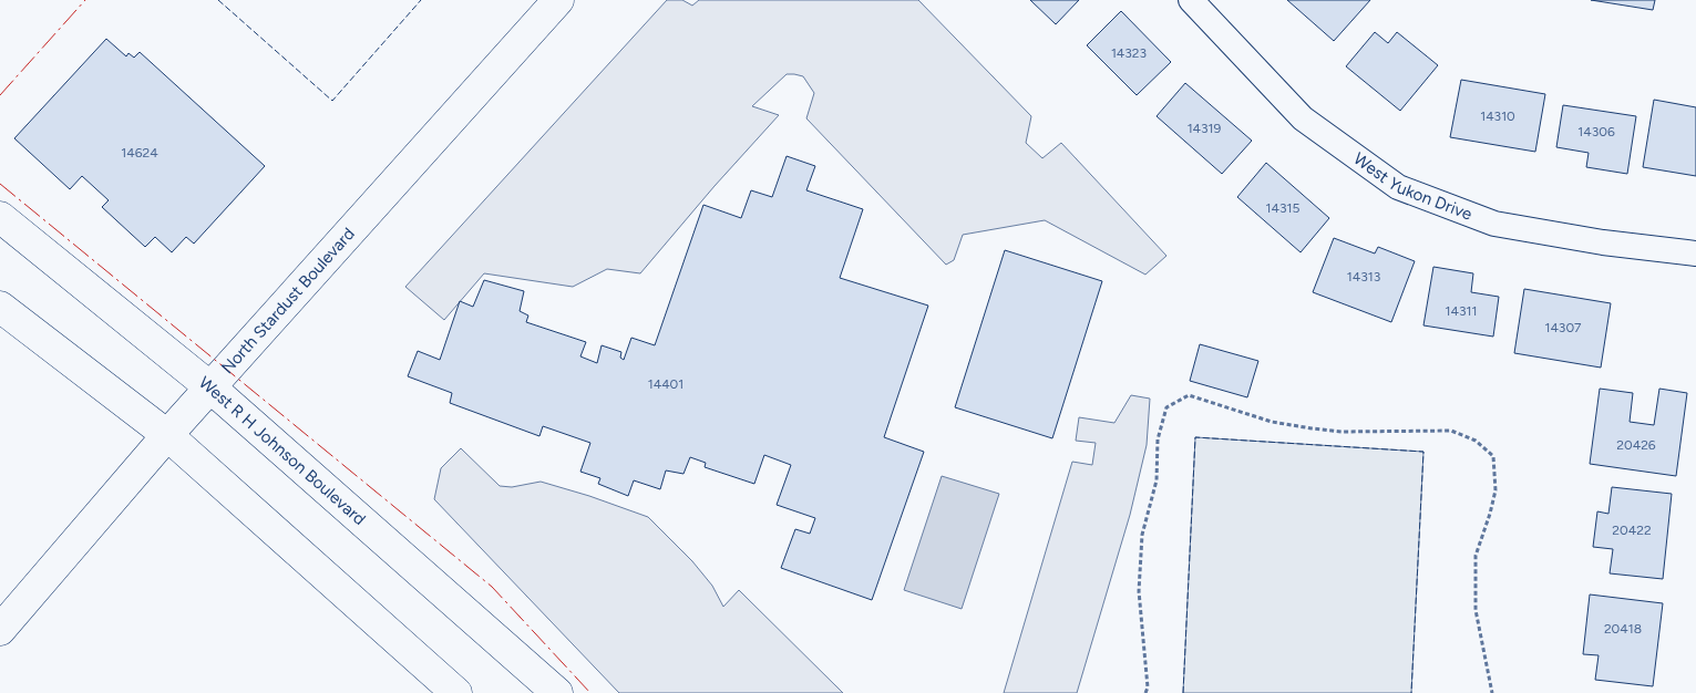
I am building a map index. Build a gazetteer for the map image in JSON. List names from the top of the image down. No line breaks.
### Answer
{"streets":{"main road":["North Stardust Boulevard","West R H Johnson Boulevard"],"street":["West Yukon Drive"]},"crossings":[["North Stardust Boulevard","West R H Johnson Boulevard"]],"house_numbers":["14323","14310","14319","14306","14624","14315","14313","14311","14307","14401","20426","20422","20418"]}
